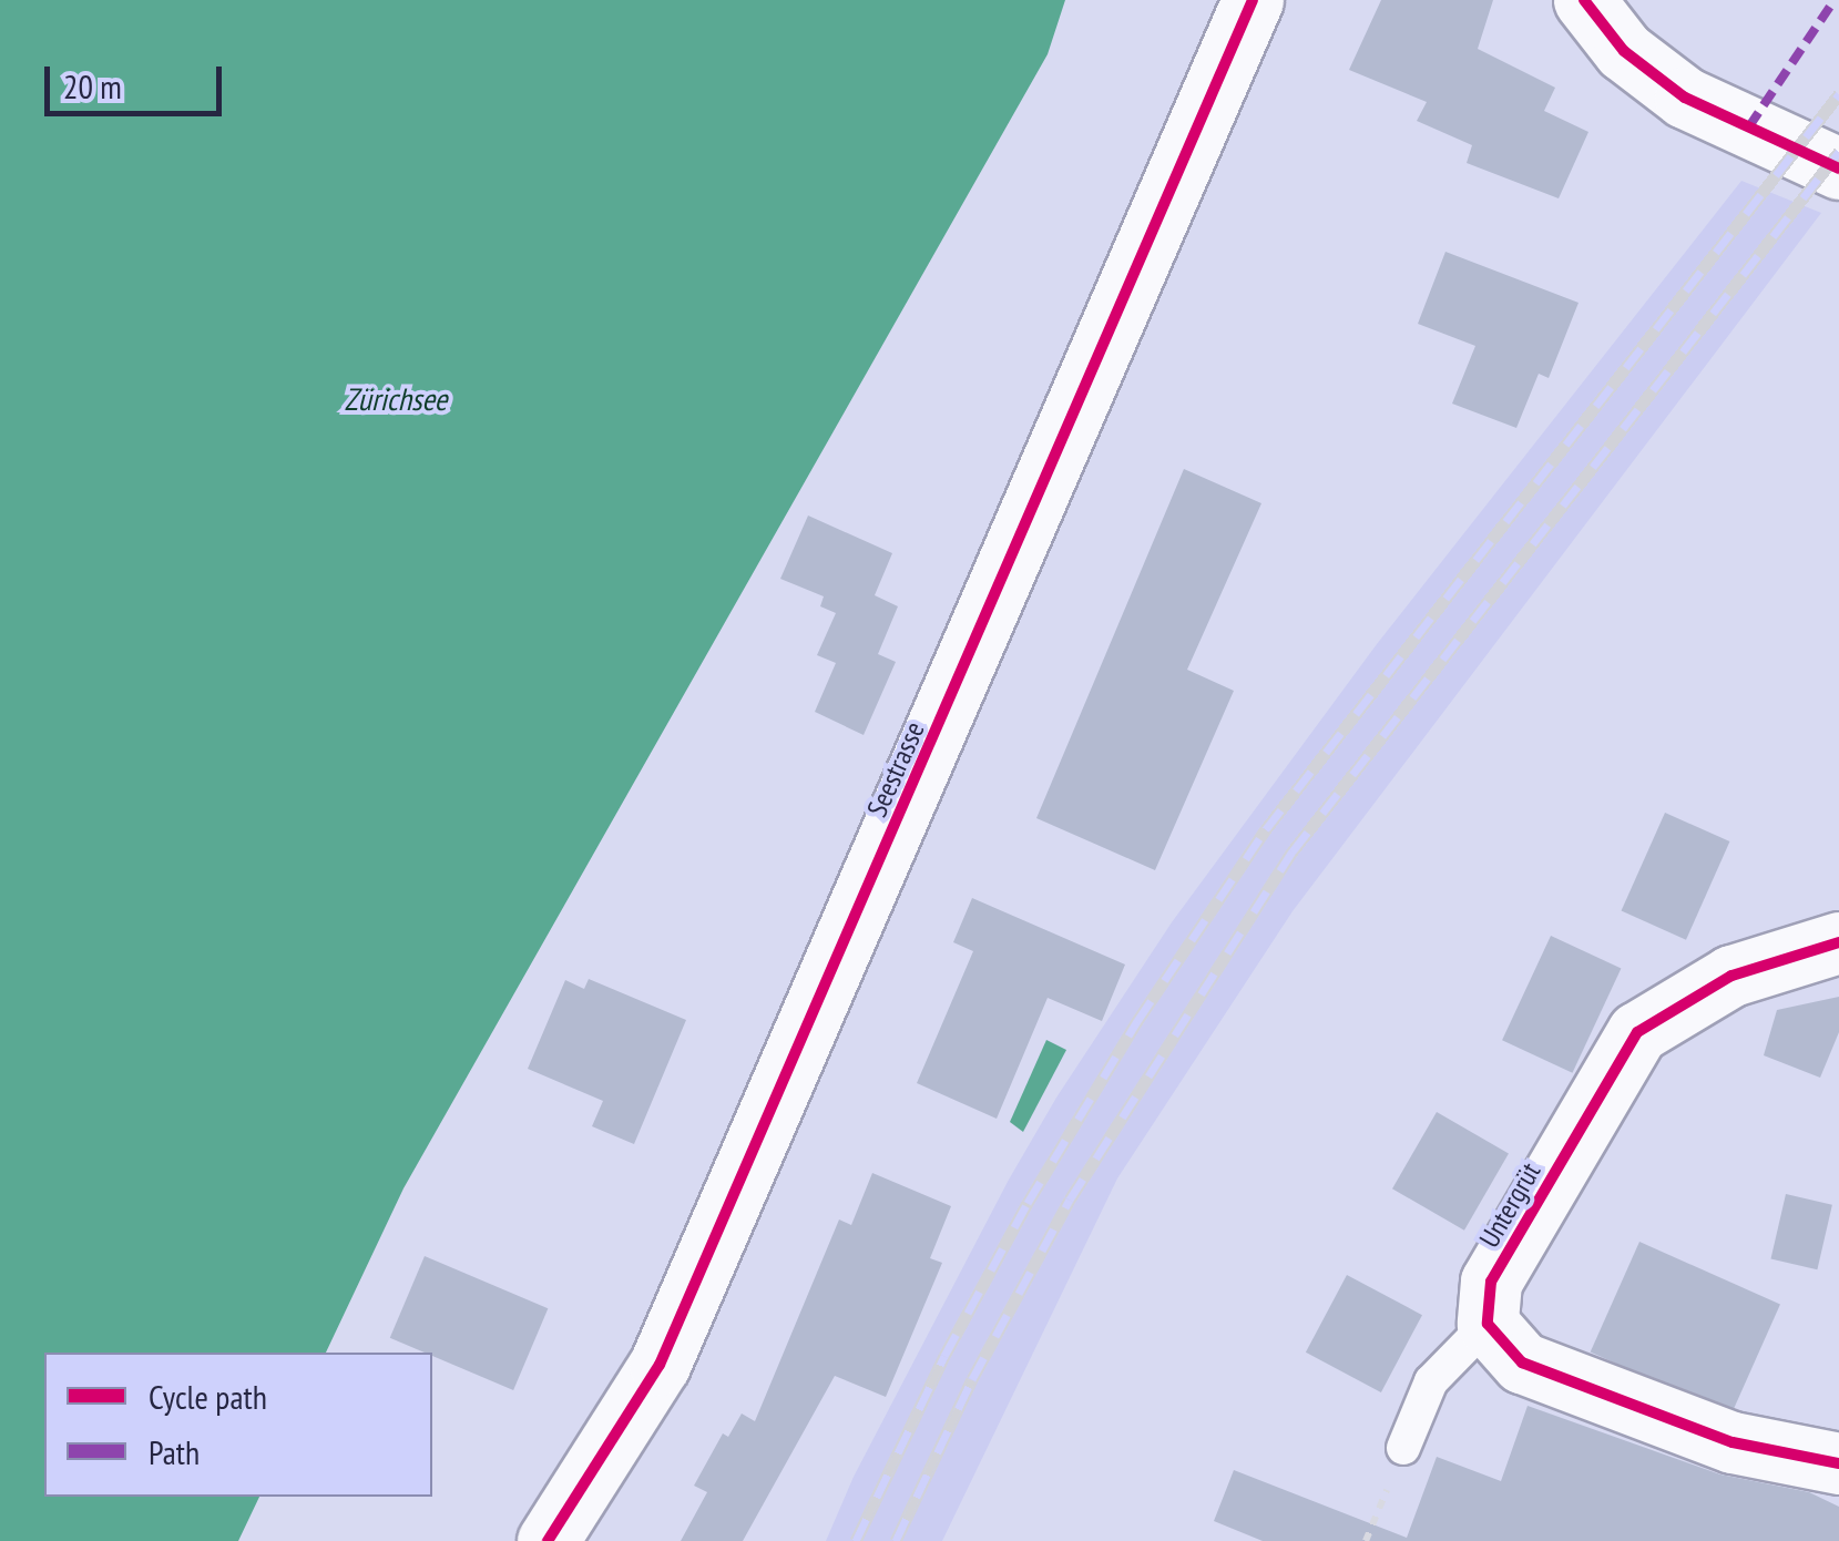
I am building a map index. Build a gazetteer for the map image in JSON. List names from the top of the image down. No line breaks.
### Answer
{"streets":{"main road":["Seestrasse","Untergrüt"]},"water":["Zürichsee"],"legend":["Cycle path","Path"],"scale_bar":"20 m"}
